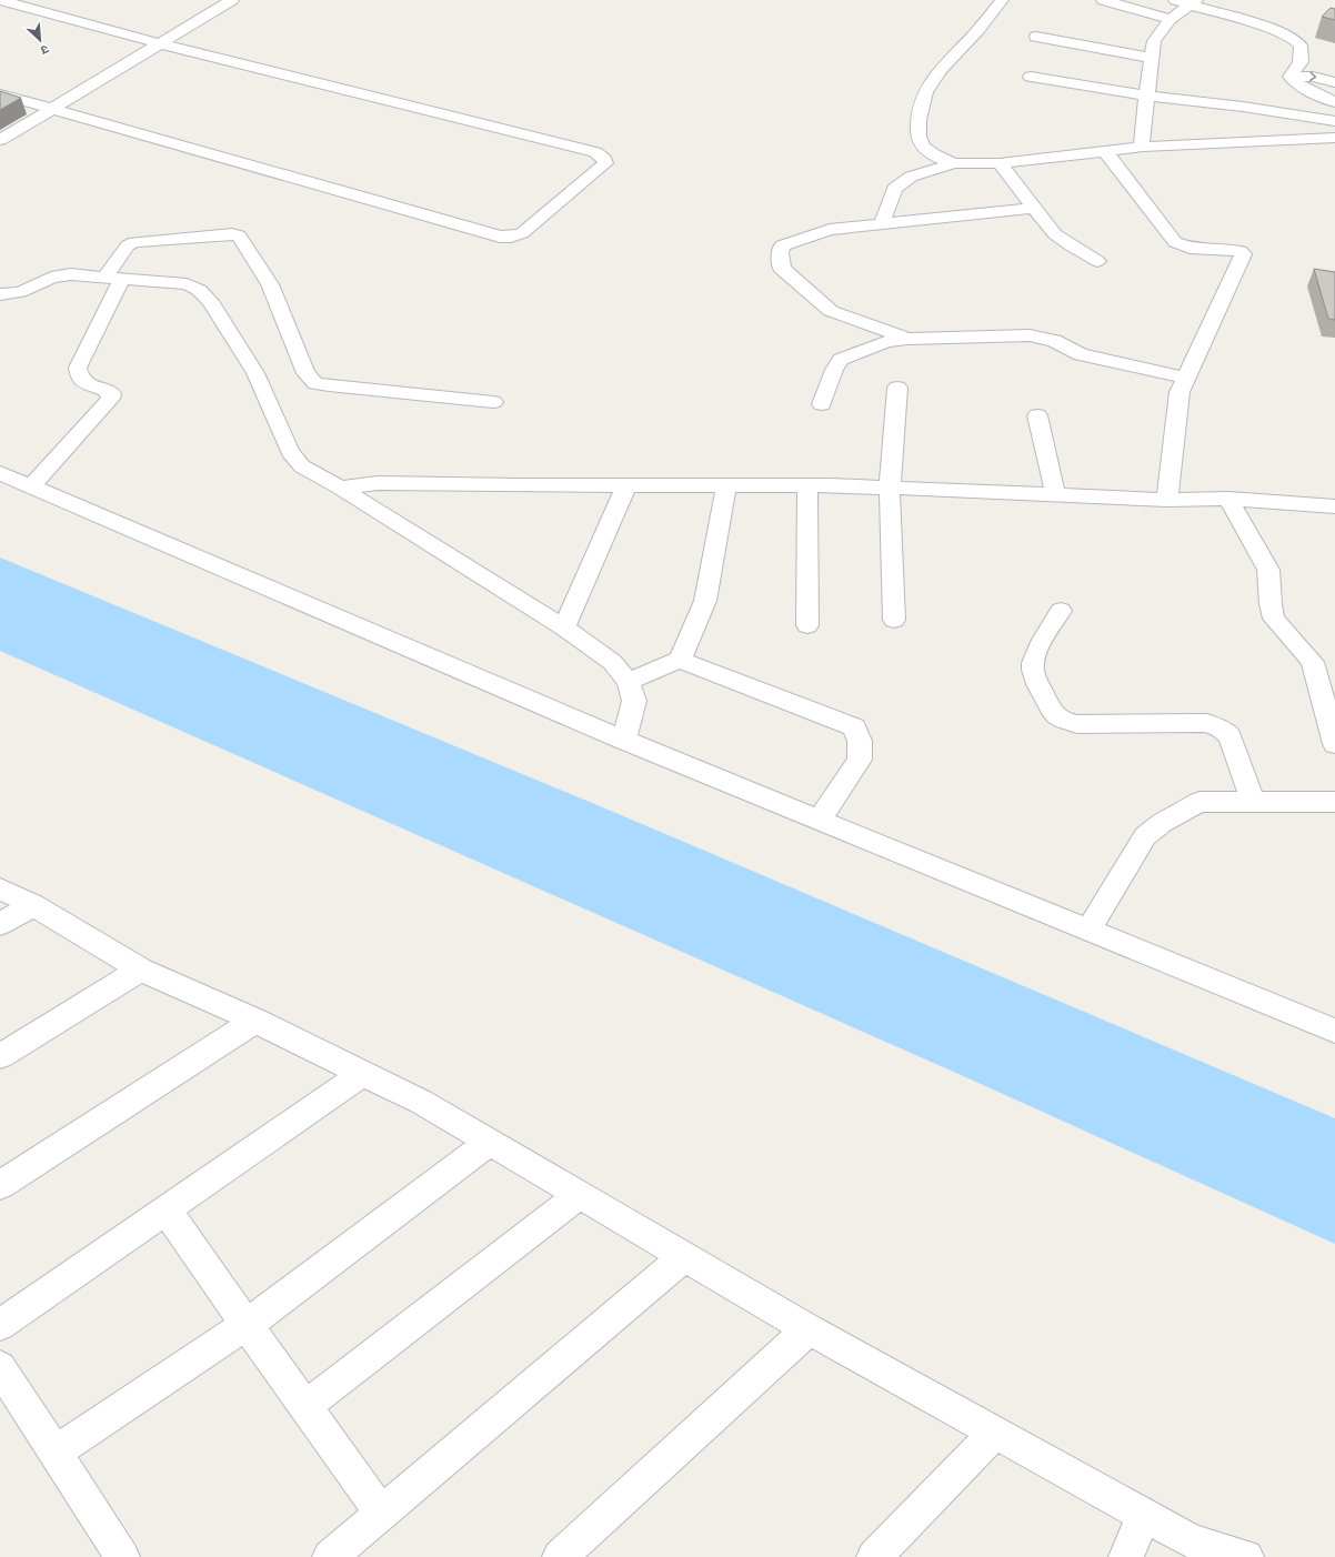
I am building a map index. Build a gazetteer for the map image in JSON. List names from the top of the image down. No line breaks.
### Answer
{"north":"bottom right"}
